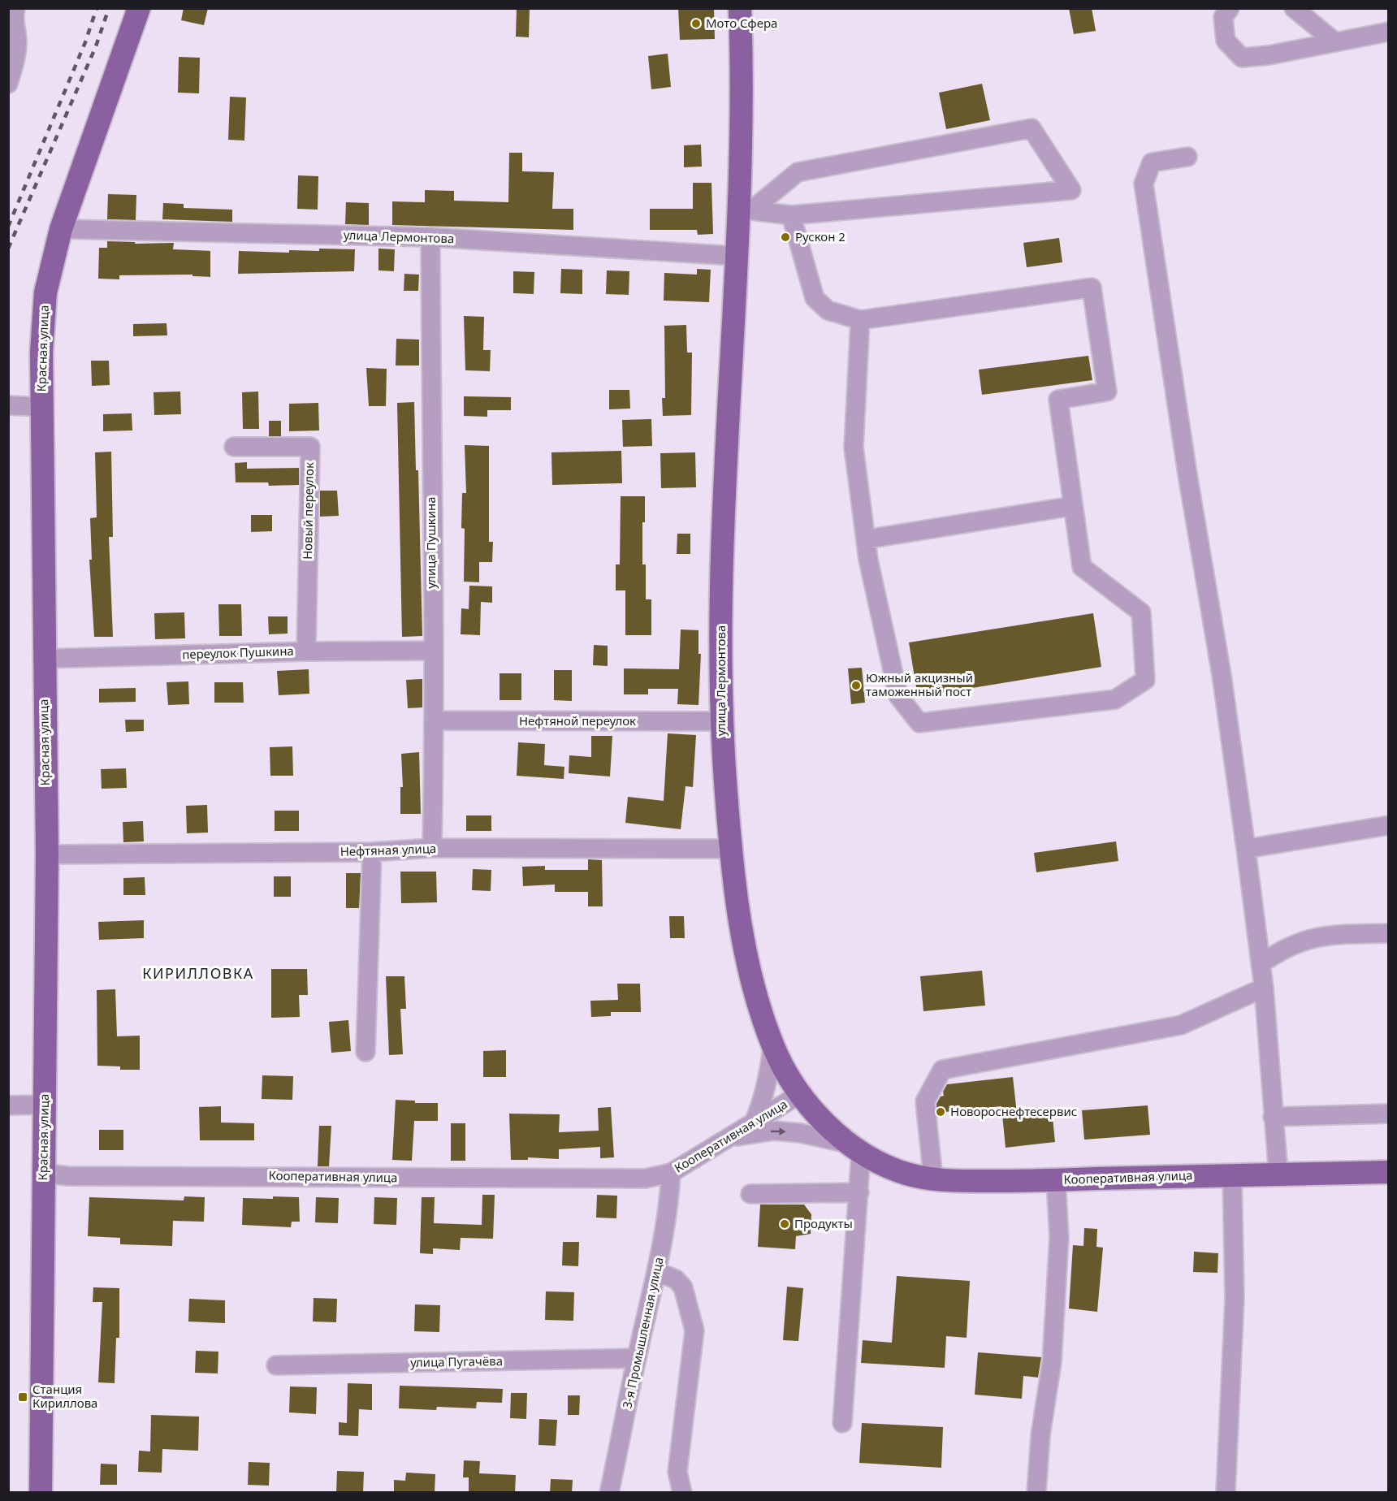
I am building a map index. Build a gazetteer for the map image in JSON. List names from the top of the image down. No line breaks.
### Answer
{"streets":{"main road":["улица Лермонтова","Красная улица","Кооперативная улица"],"street":["Новый переулок","улица Пушкина","переулок Пушкина","Нефтяной переулок","Нефтяная улица","3-я Промышленная улица","улица Пугачёва"]},"crossings":[["улица Лермонтова","Красная улица"],["улица Лермонтова","улица Пушкина"],["улица Лермонтова","Нефтяной переулок"],["улица Лермонтова","Нефтяная улица"],["улица Лермонтова","Кооперативная улица"],["Красная улица","переулок Пушкина"],["Красная улица","Нефтяная улица"],["Красная улица","Кооперативная улица"],["Новый переулок","переулок Пушкина"],["улица Пушкина","переулок Пушкина"],["улица Пушкина","Нефтяной переулок"],["улица Пушкина","Нефтяная улица"],["Кооперативная улица","3-я Промышленная улица"],["3-я Промышленная улица","улица Пугачёва"]],"districts":["КИРИЛЛОВКА"],"places":{"other":["Мото Сфера","Рускон 2","Южный акцизный таможенный пост","Новороснефтесервис","Продукты"],"transit":["Станция Кириллова"]}}
